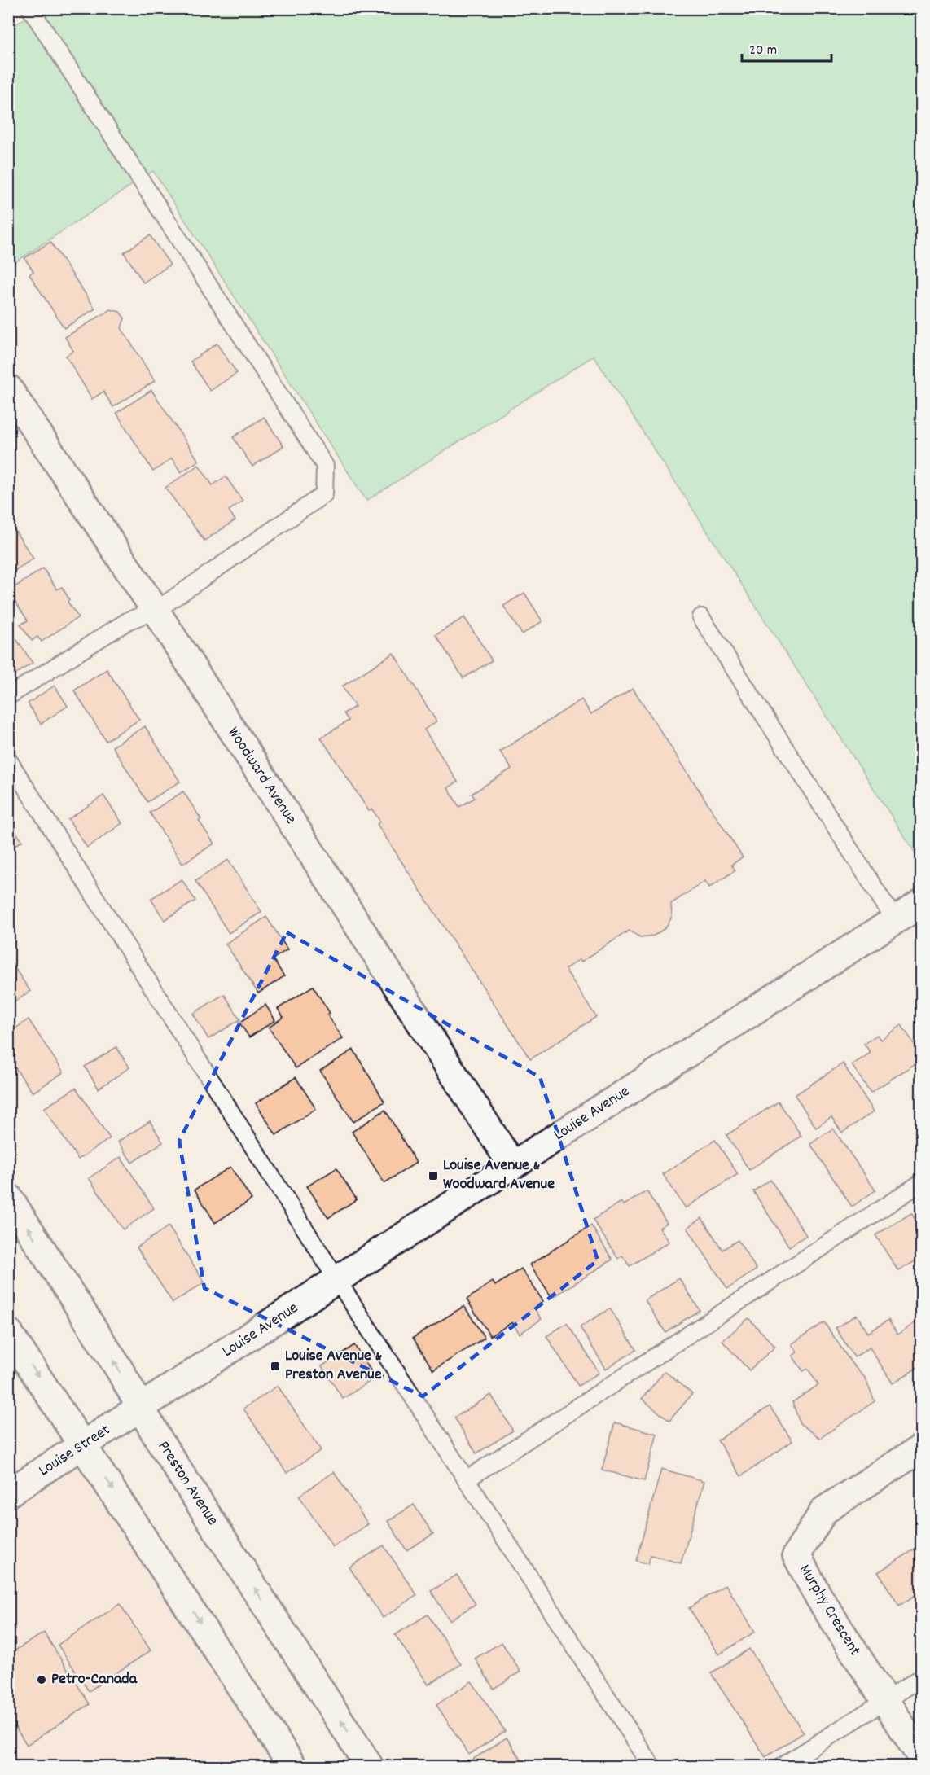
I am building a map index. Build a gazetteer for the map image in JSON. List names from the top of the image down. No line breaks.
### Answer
{"streets":{"street":["Woodward Avenue","Louise Avenue","Louise Street","Preston Avenue","Murphy Crescent"]},"crossings":[["Woodward Avenue","Louise Avenue"],["Louise Avenue","Louise Street"],["Louise Avenue","Preston Avenue"],["Louise Street","Preston Avenue"]],"places":{"transit":["Louise Avenue & Woodward Avenue","Louise Avenue & Preston Avenue"],"other":["Petro-Canada"]},"scale_bar":"20 m"}
